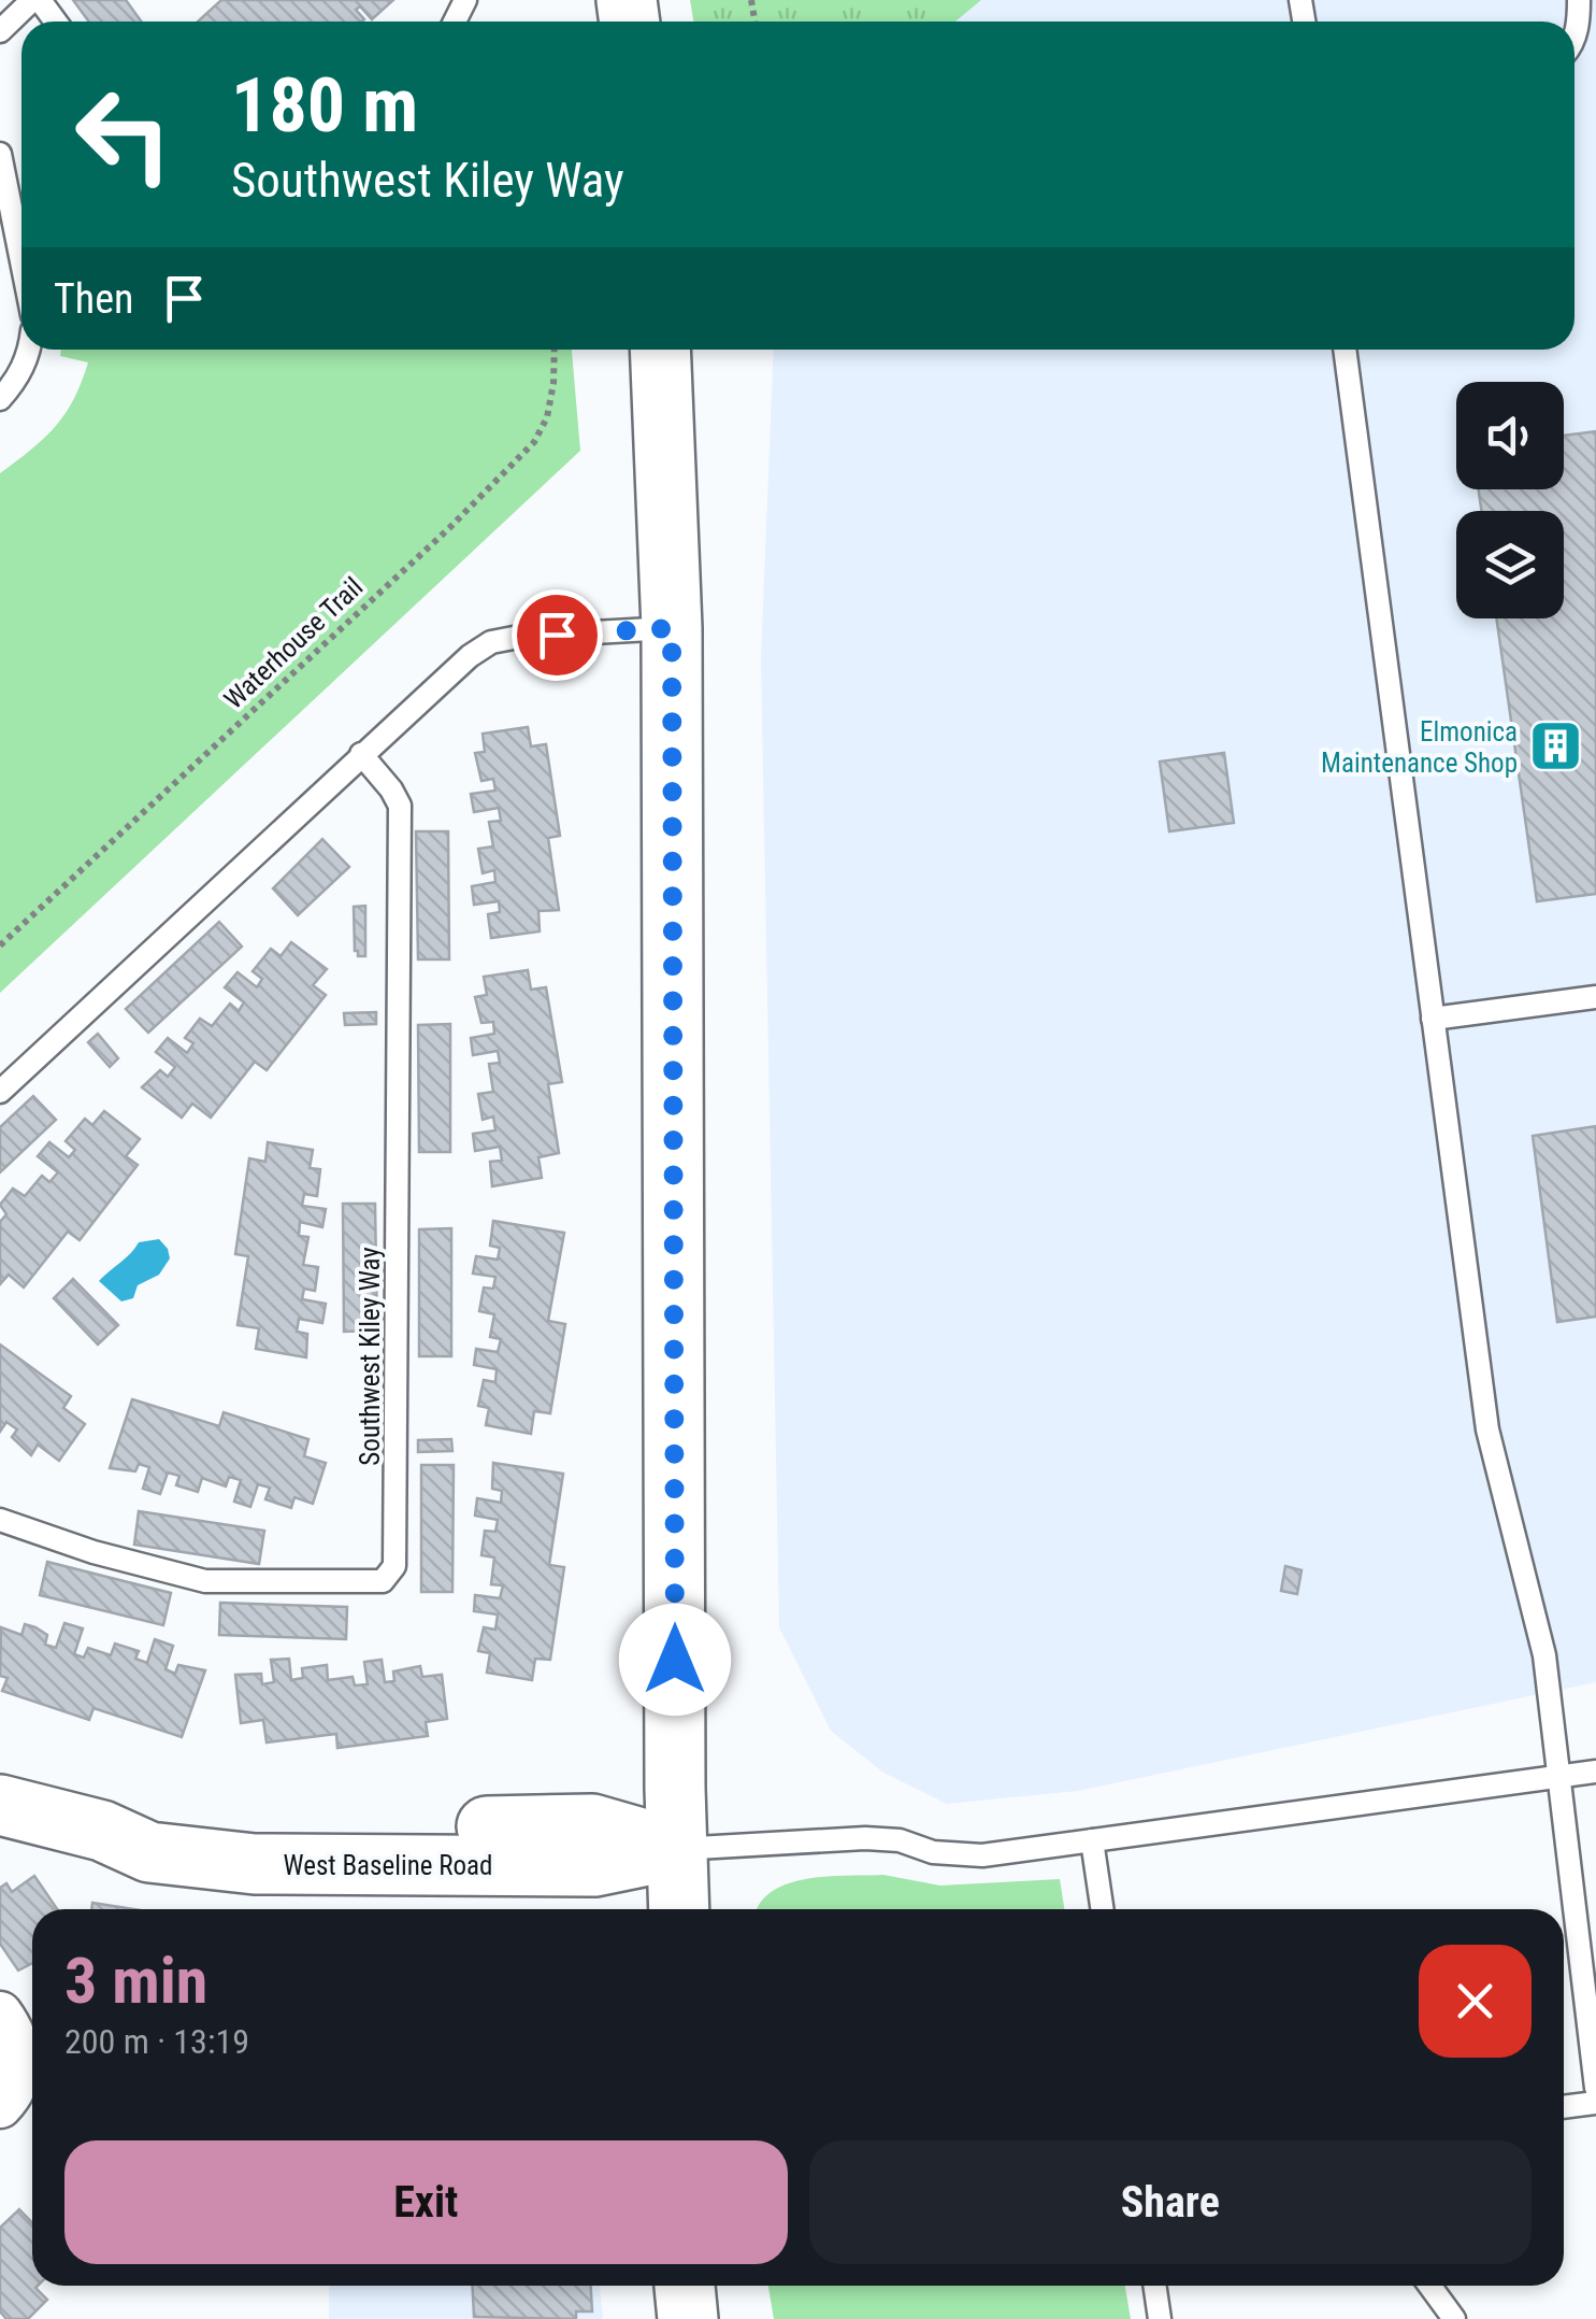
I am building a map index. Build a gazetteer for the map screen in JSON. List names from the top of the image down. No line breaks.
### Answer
{"streets":{"main road":["West Baseline Road"],"lane":["Southwest Kiley Way"],"path":["Waterhouse Trail"]},"places":{"building":["Elmonica Maintenance Shop"]},"page":{"turn":["180 m","Southwest Kiley Way"],"then":"Then","heading":["3 min","200 m · 13:19"],"buttons":["Exit","Share"]}}
